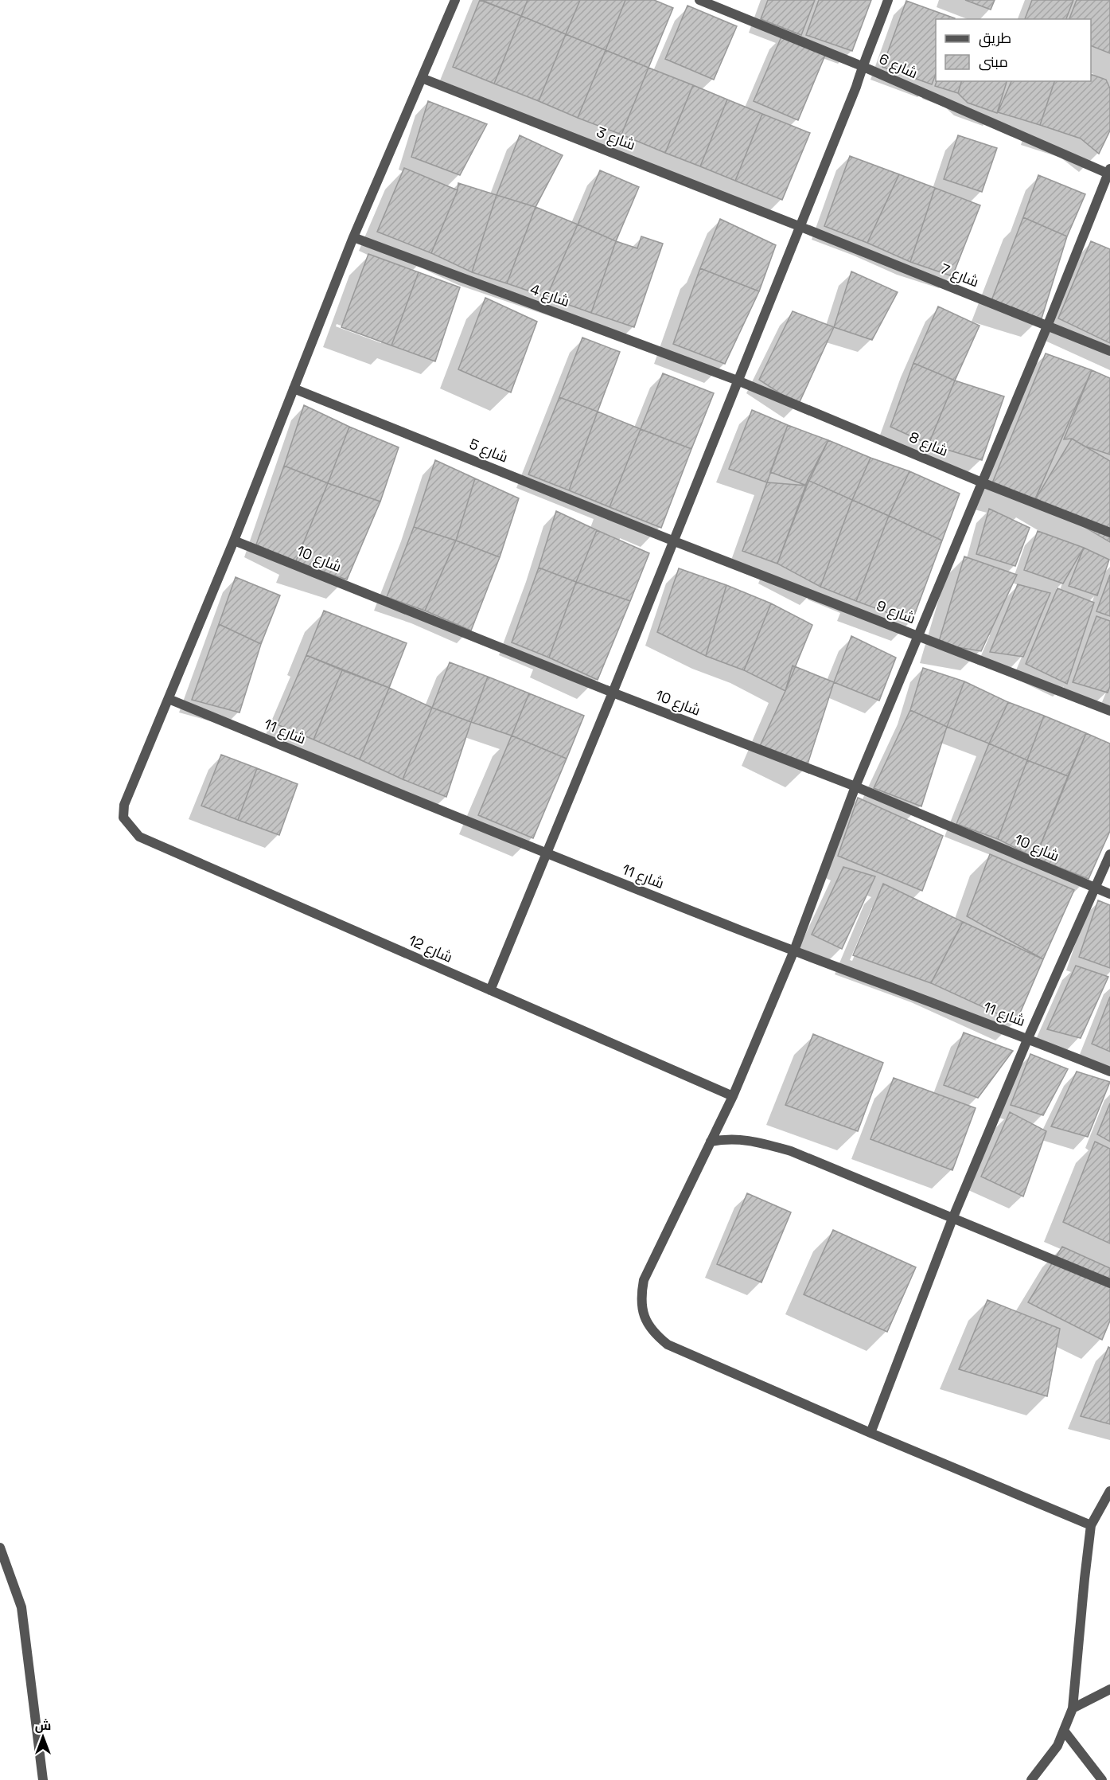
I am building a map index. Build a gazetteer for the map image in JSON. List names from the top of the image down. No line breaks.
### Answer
{"streets":{"street":["شارع 6","شارع 3","شارع 7","شارع 4","شارع 8","شارع 5","شارع 10","شارع 9","شارع 11","شارع 12"]},"crossings":[["شارع 3","شارع 7"],["شارع 4","شارع 8"],["شارع 5","شارع 9"],["شارع 11","شارع 12"]],"legend":["طريق","مبنى"],"north":"top"}
